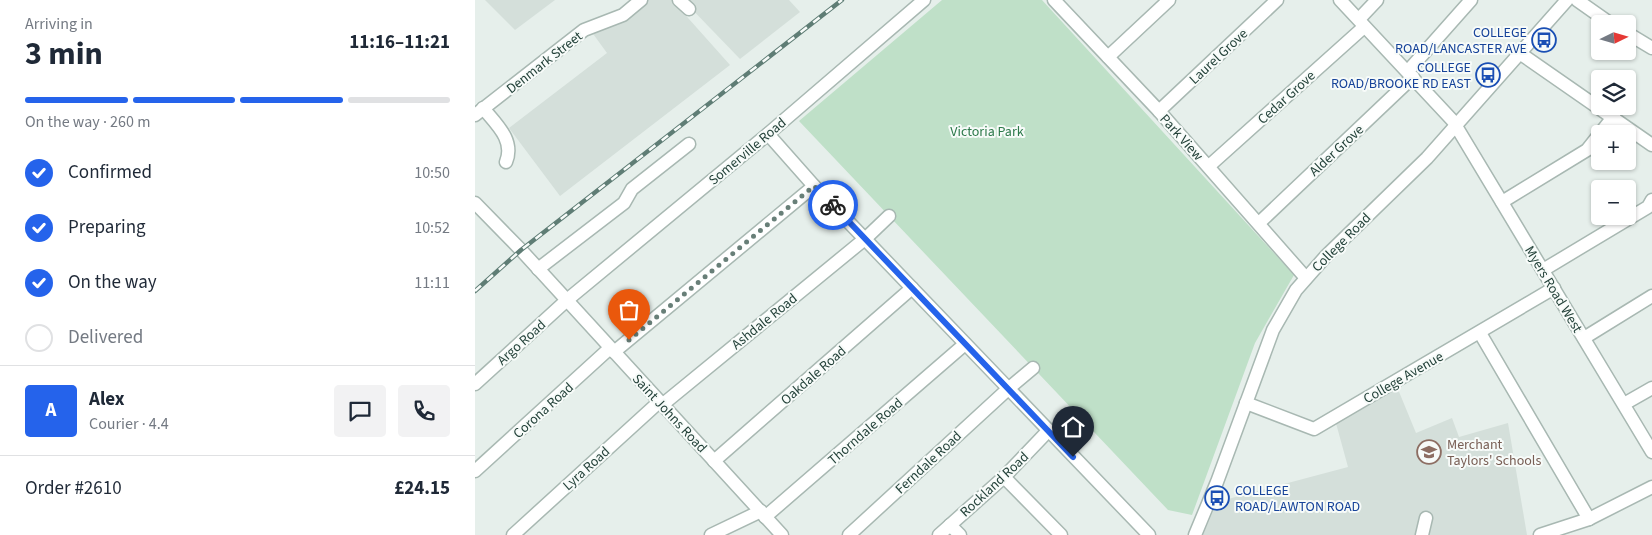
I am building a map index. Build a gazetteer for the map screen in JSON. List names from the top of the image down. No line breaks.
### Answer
{"streets":{"street":["Laurel Grove","Denmark Street","Cedar Grove","Park View","Alder Grove","Somerville Road","College Road","Myers Road West","Ashdale Road","Argo Road","Oakdale Road","College Avenue","Corona Road","Saint Johns Road","Thorndale Road","Ferndale Road","Lyra Road","Rockland Road"]},"crossings":[["Laurel Grove","Park View"],["Cedar Grove","Park View"],["Cedar Grove","Myers Road West"],["Park View","Alder Grove"],["Park View","College Road"],["Alder Grove","Myers Road West"],["Somerville Road","Argo Road"],["Somerville Road","Saint Johns Road"],["College Road","Myers Road West"],["College Road","College Avenue"],["Myers Road West","College Avenue"],["Ashdale Road","Saint Johns Road"],["Ashdale Road","Lyra Road"],["Argo Road","Saint Johns Road"],["Oakdale Road","Saint Johns Road"],["Corona Road","Saint Johns Road"],["Saint Johns Road","Thorndale Road"],["Saint Johns Road","Lyra Road"]],"parks":["Victoria Park"],"places":{"bus stop":["COLLEGE ROAD/LANCASTER AVE","COLLEGE ROAD/BROOKE RD EAST","COLLEGE ROAD/LAWTON ROAD"],"school or university":["Merchant Taylors' Schools"]},"north":"right","page":{"heading":["3 min","Arriving in","11:16–11:21"],"panel":["Alex","Courier · 4.4","Order #2610","£24.15"],"map_buttons":["+","−"],"bar":"On the way · 260 m","list":[["Confirmed","10:50"],["Preparing","10:52"],["On the way","11:11"],"Delivered"],"round":"A"}}
